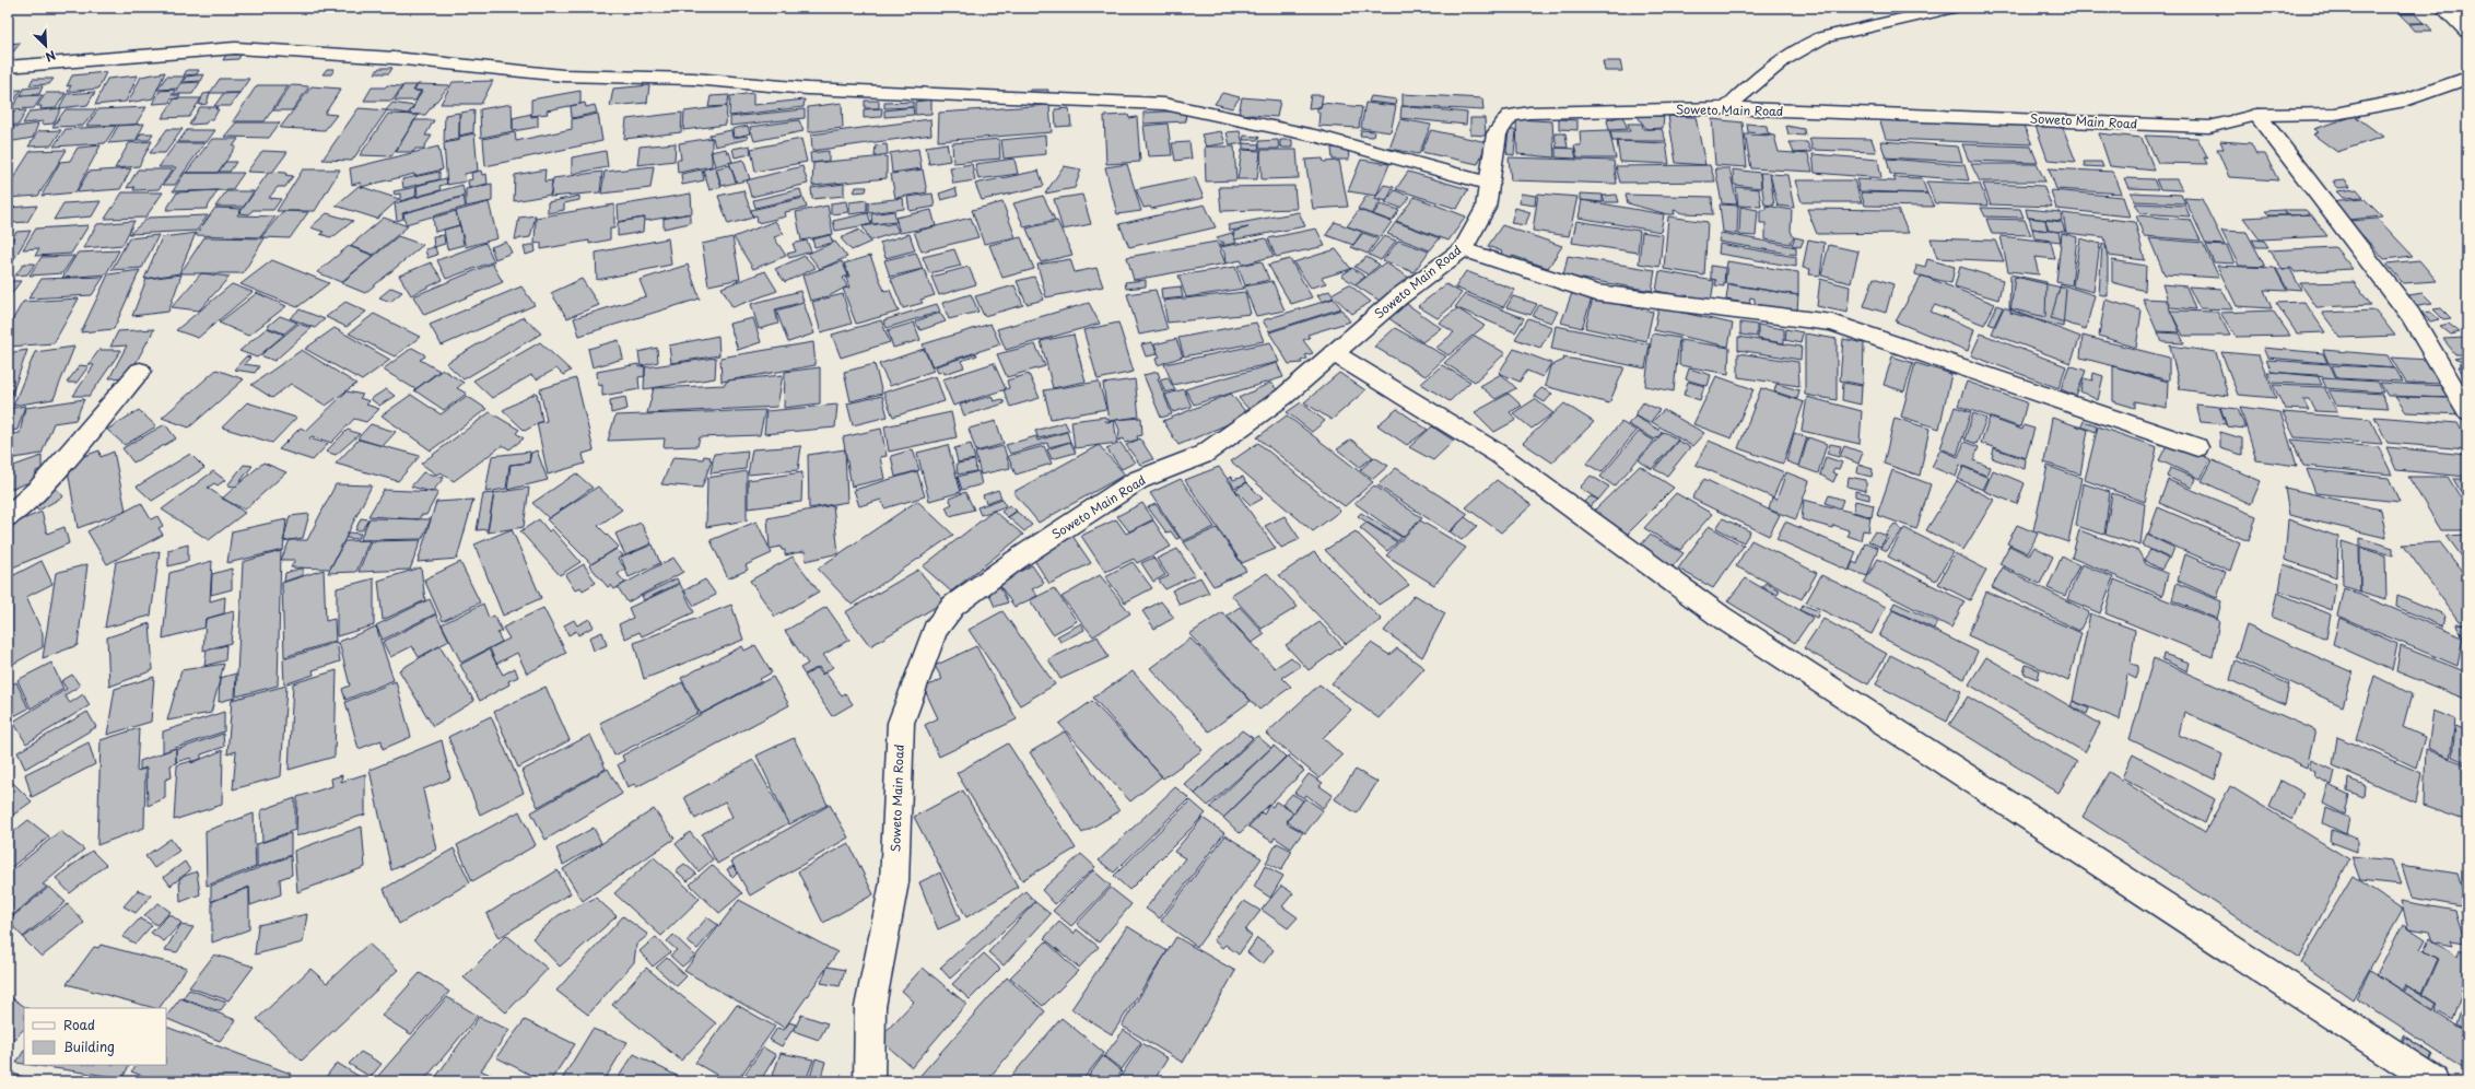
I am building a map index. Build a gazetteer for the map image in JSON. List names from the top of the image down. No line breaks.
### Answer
{"streets":{"street":["Soweto Main Road"]},"legend":["Road","Building"],"north":"bottom right"}
